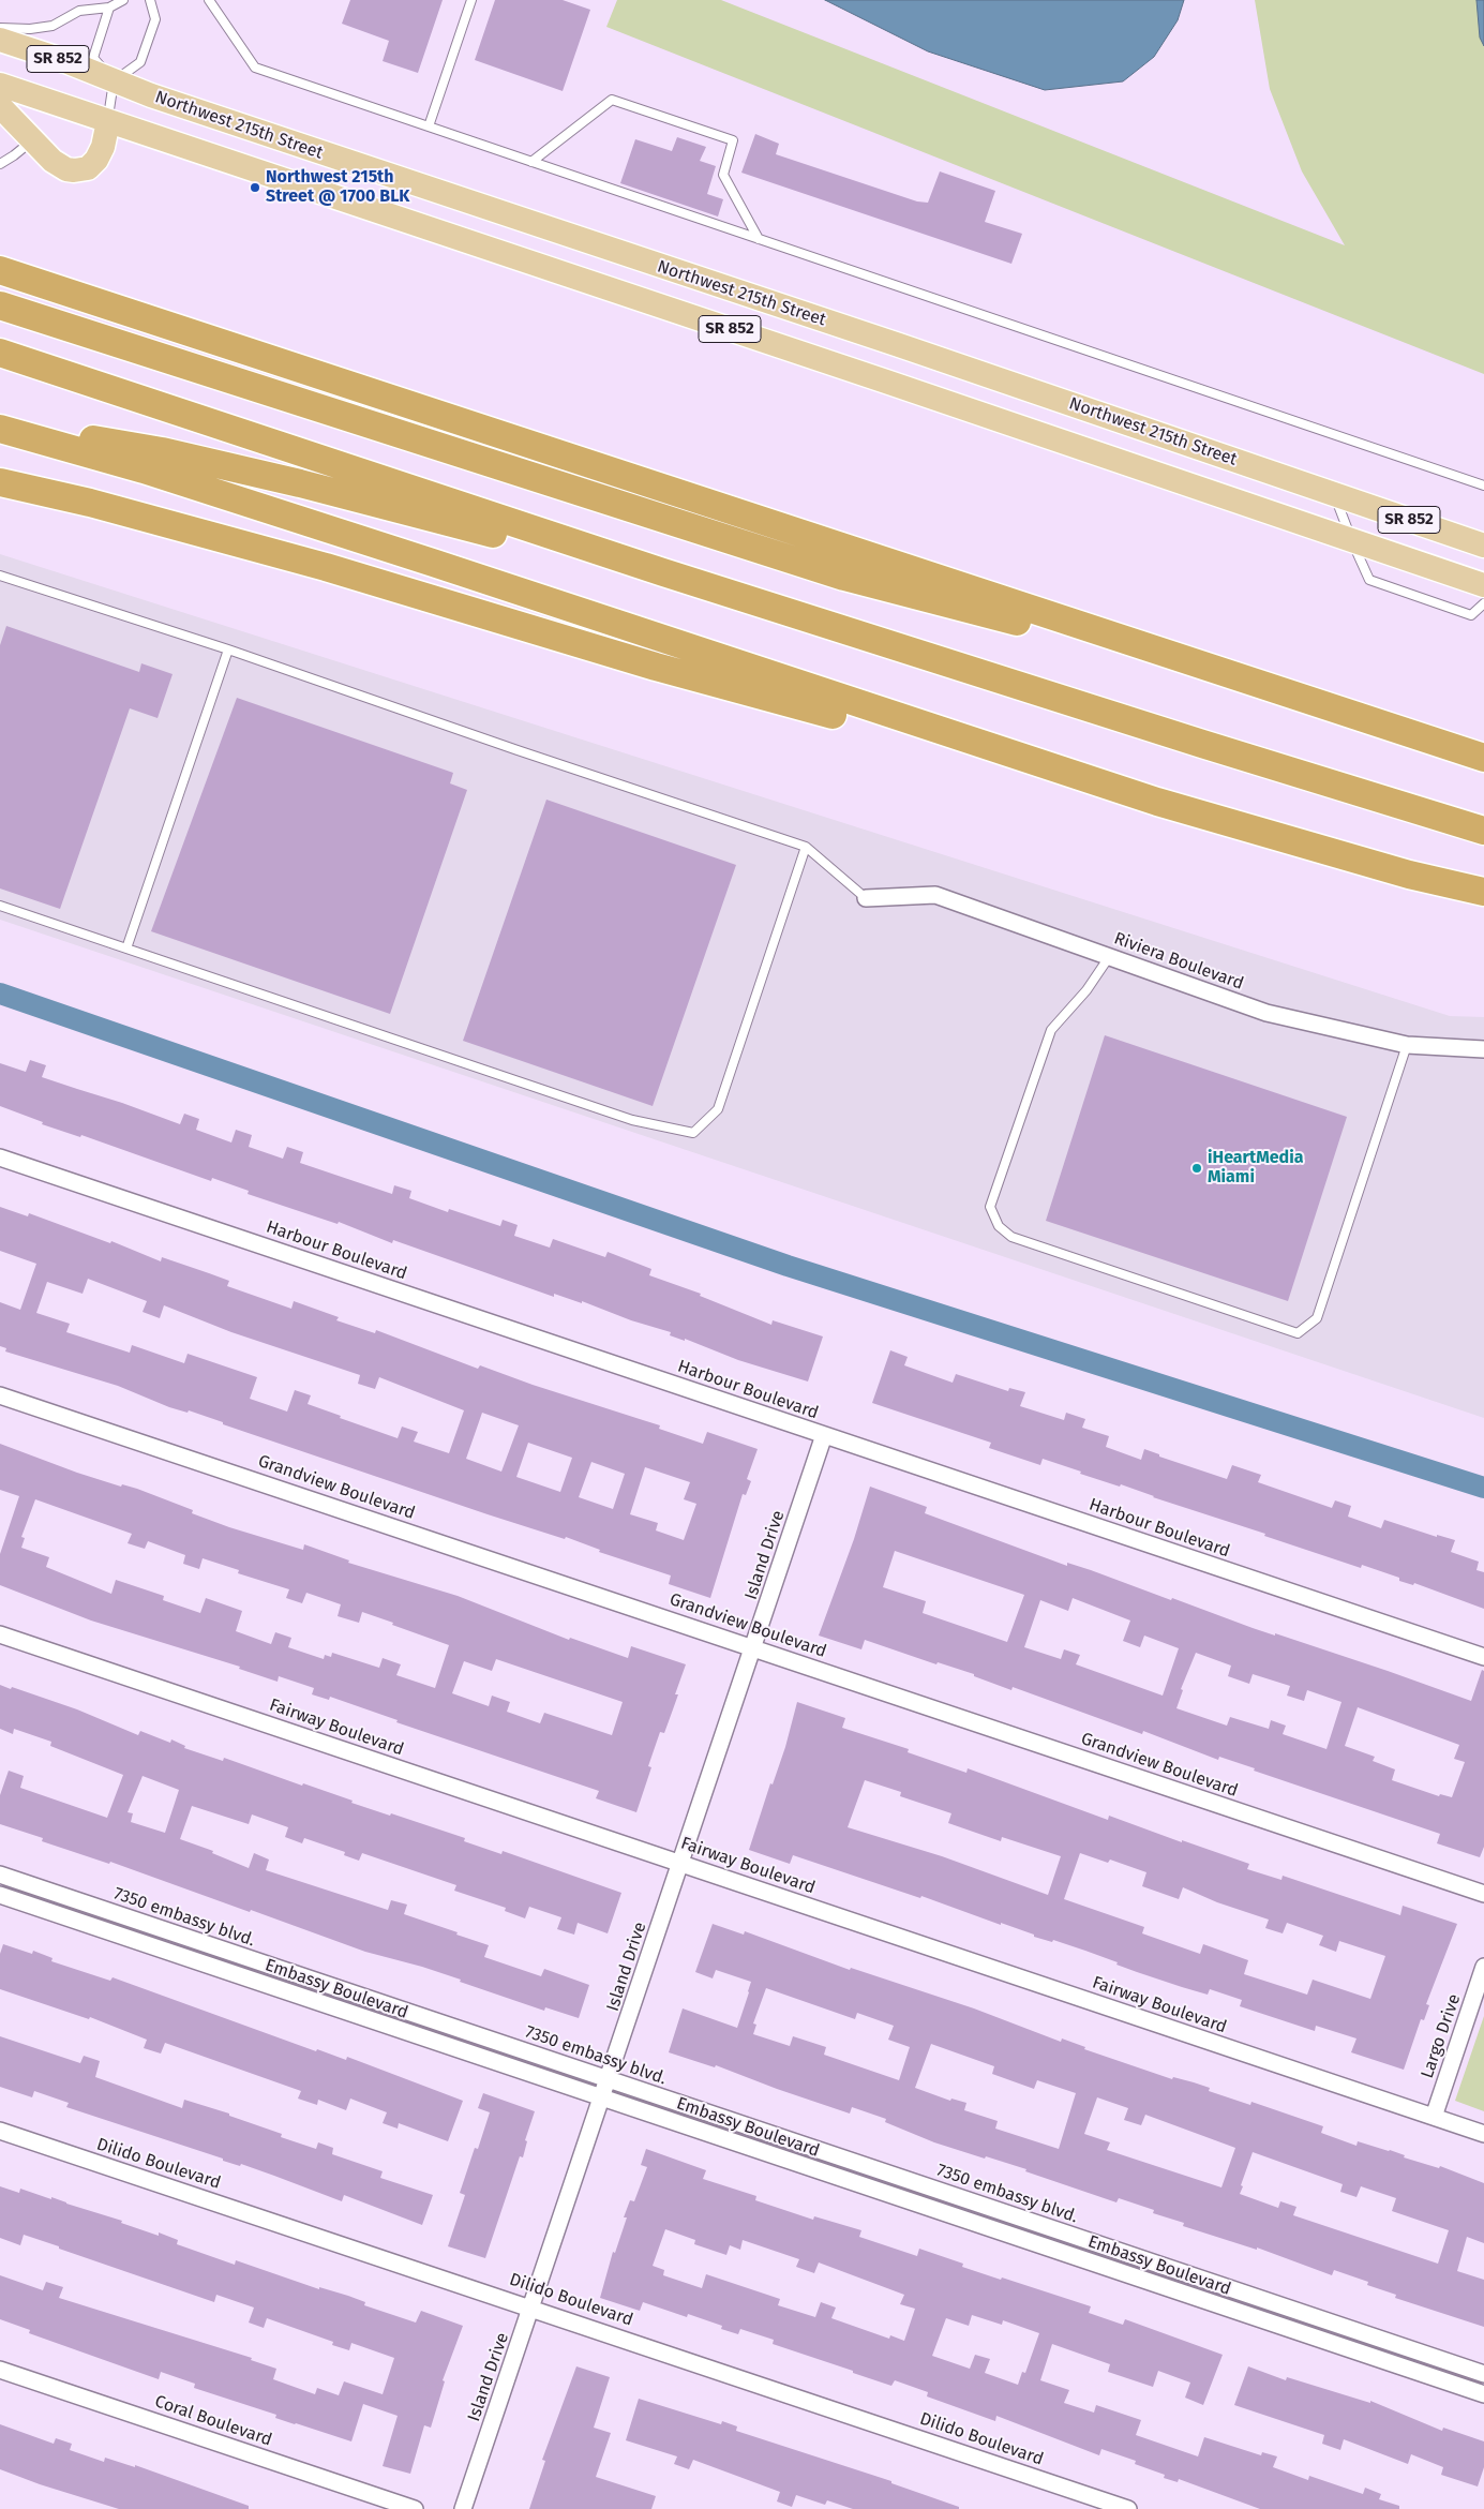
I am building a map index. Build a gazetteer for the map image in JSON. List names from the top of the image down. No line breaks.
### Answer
{"streets":{"main road":["SR 852","Northwest 215th Street"],"street":["Riviera Boulevard","Harbour Boulevard","Grandview Boulevard","Island Drive","Fairway Boulevard","7350 embassy blvd.","Embassy Boulevard","Largo Drive","Dilido Boulevard","Coral Boulevard"]},"crossings":[["Harbour Boulevard","Island Drive"],["Grandview Boulevard","Island Drive"],["Island Drive","Fairway Boulevard"],["Island Drive","7350 embassy blvd."],["Island Drive","Embassy Boulevard"],["Island Drive","Dilido Boulevard"],["Fairway Boulevard","Largo Drive"]],"places":["Northwest 215th Street @ 1700 BLK","iHeartMedia Miami"]}
